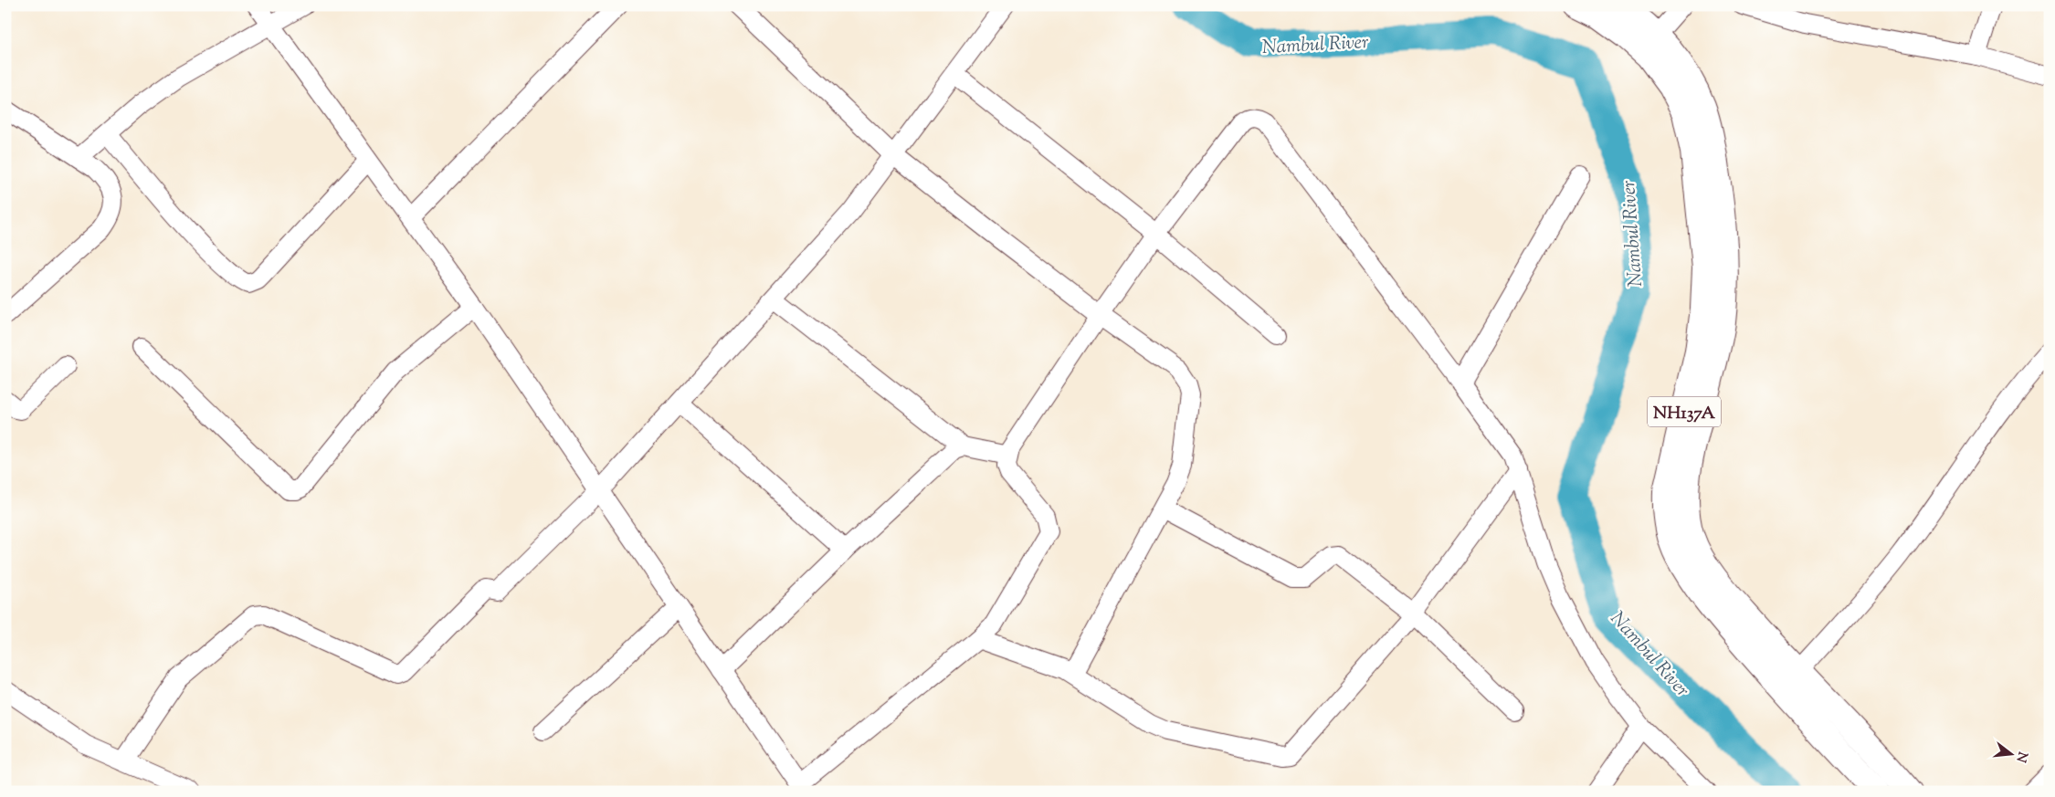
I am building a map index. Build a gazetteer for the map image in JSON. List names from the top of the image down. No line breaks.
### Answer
{"streets":{"highway":["NH137A"]},"water":["Nambul River"],"north":"right"}
